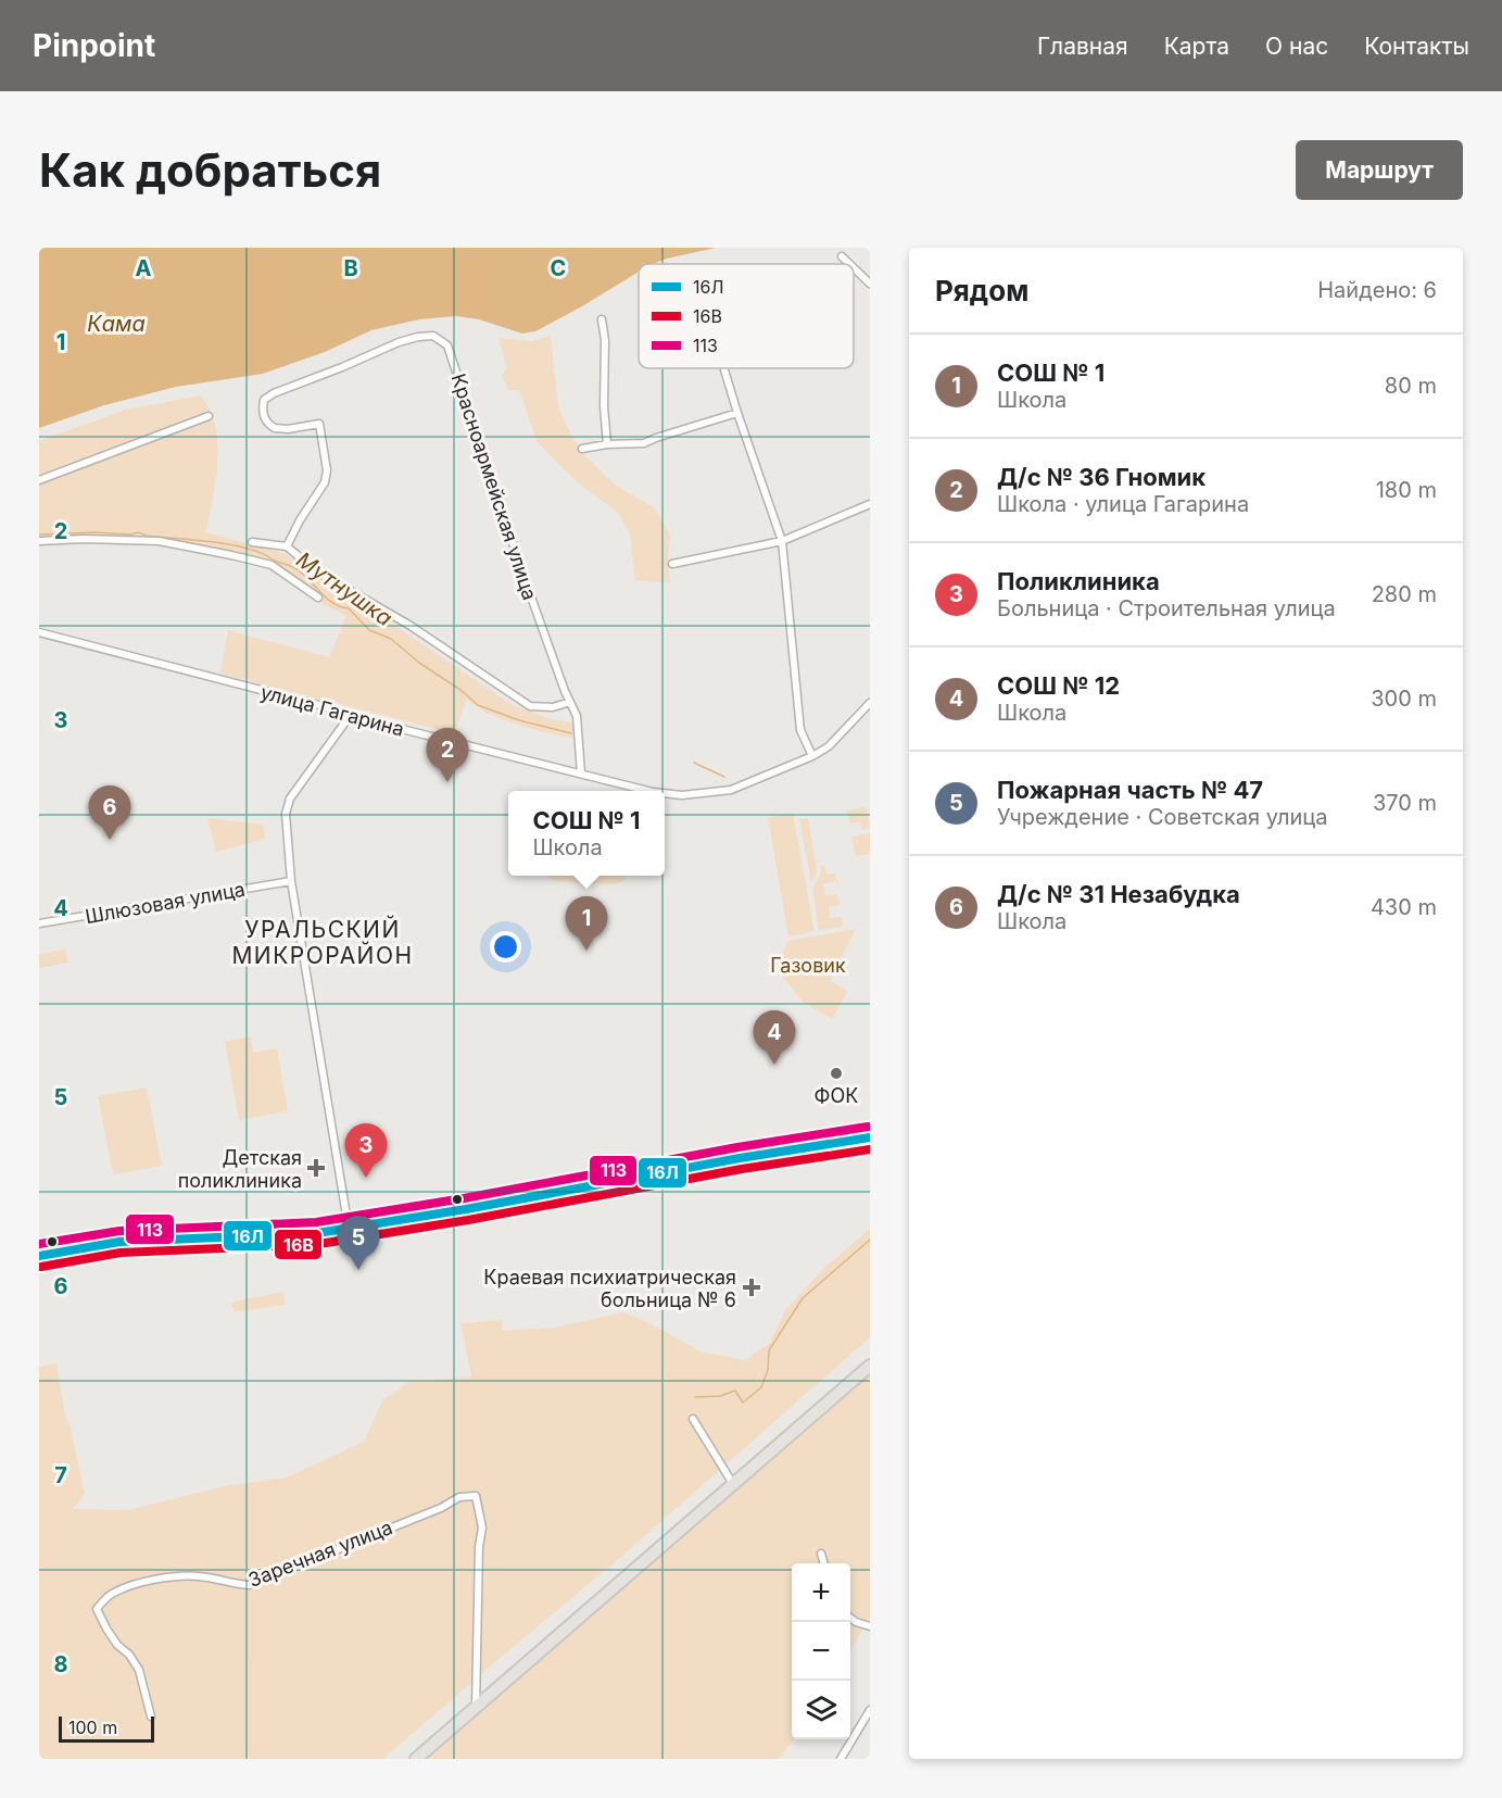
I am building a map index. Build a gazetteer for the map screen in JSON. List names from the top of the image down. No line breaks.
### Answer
{"streets":{"street":["Красноармейская улица","улица Гагарина","Шлюзовая улица","Заречная улица"]},"districts":["УРАЛЬСКИЙ МИКРОРАЙОН"],"water":["Кама","Мутнушка"],"parks":["Газовик"],"places":{"other":["ФОК"],"health":["Детская поликлиника","Краевая психиатрическая больница № 6"]},"lines":["transit line 113","transit line 16Л","transit line 16В"],"legend":["16Л","16В","113"],"scale_bar":"100 m","page":{"header":"Pinpoint","nav":["Главная","Карта","О нас","Контакты"],"buttons":"Маршрут","title":"Как добраться","heading":["Рядом","Найдено: 6"],"list":[{"mark":"1","name":"СОШ № 1","note":"Школа","value":"80 m"},{"mark":"2","name":"Д/с № 36 Гномик","note":"Школа · улица Гагарина","value":"180 m"},{"mark":"3","name":"Поликлиника","note":"Больница · Строительная улица","value":"280 m"},{"mark":"4","name":"СОШ № 12","note":"Школа","value":"300 m"},{"mark":"5","name":"Пожарная часть № 47","note":"Учреждение · Советская улица","value":"370 m"},{"mark":"6","name":"Д/с № 31 Незабудка","note":"Школа","value":"430 m"}],"pins":["2","6","1","4","3","5"],"popup":["СОШ № 1","Школа"],"map_buttons":["+","−"],"scale":"100 m"},"grid":{"columns":["A","B","C"],"rows":["1","2","3","4","5","6","7","8"]}}
